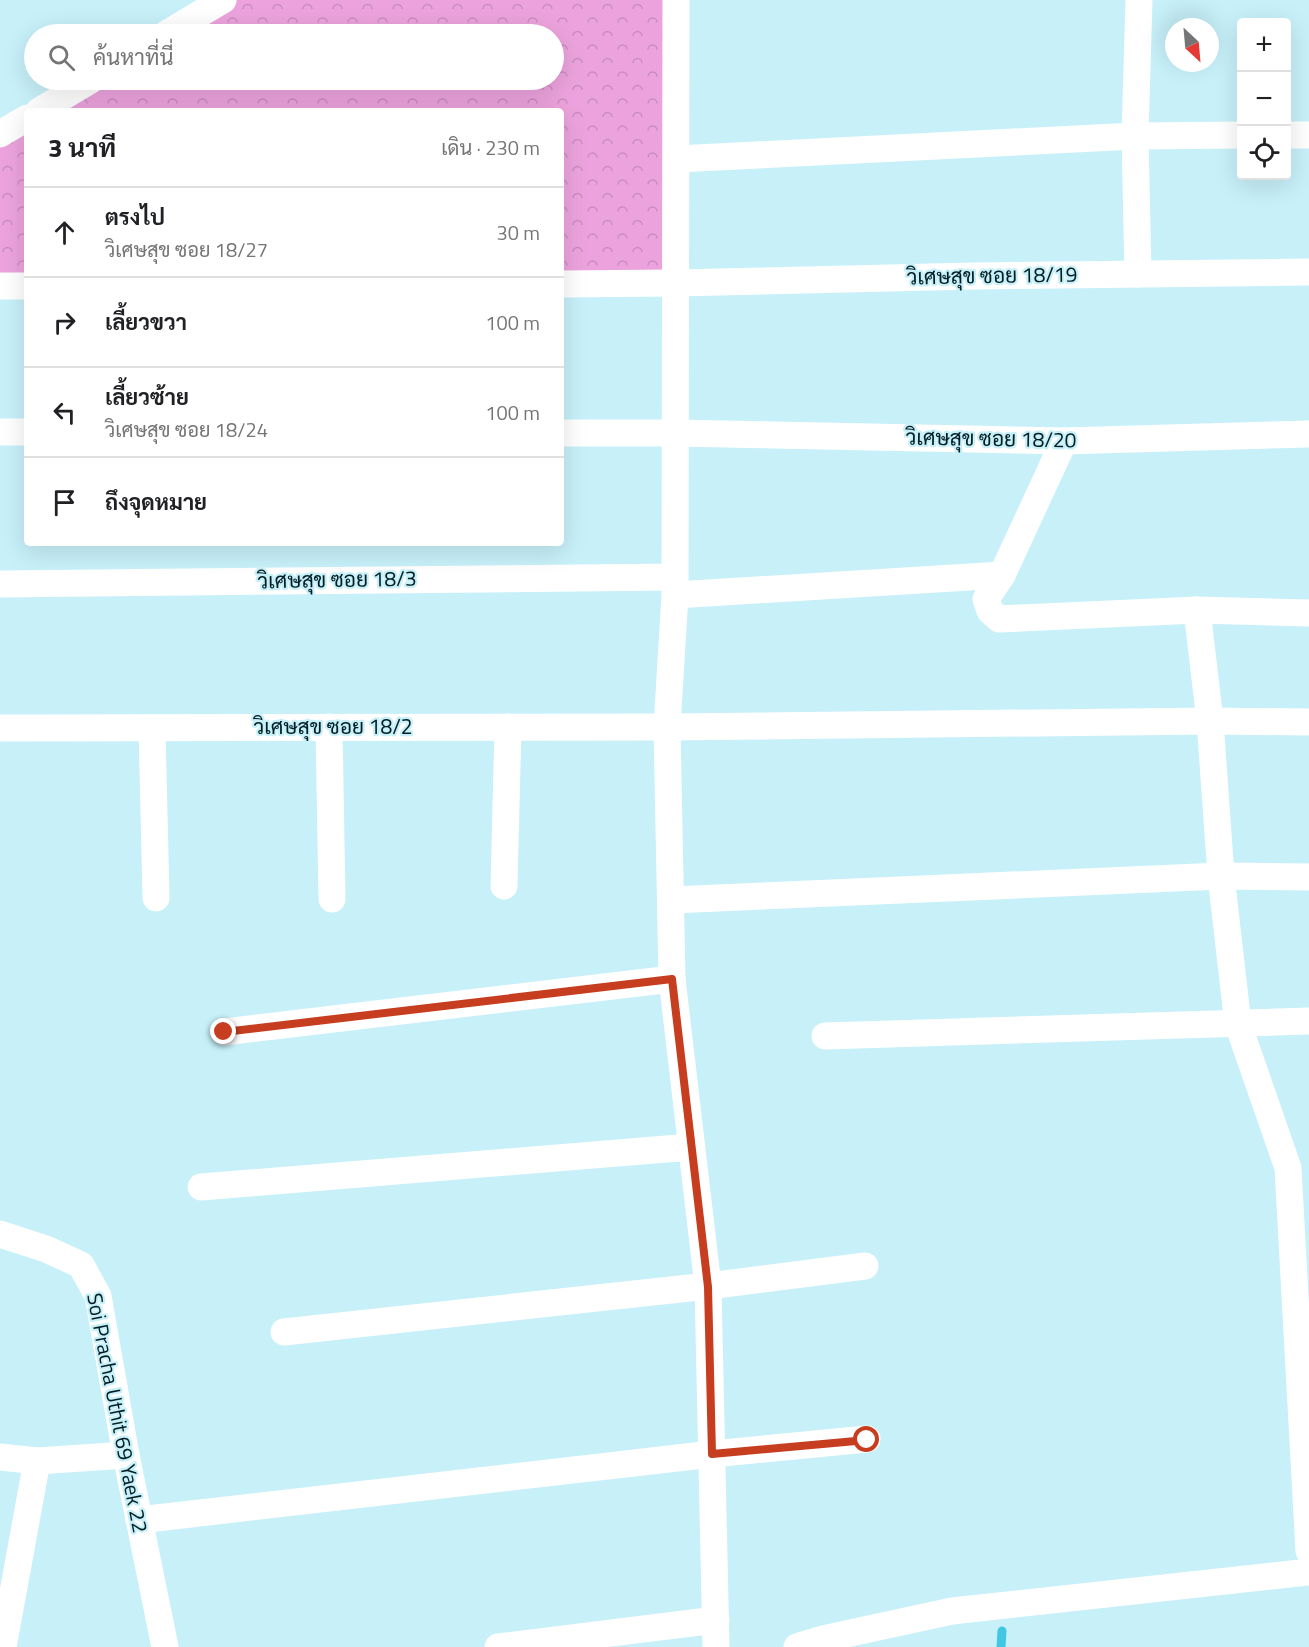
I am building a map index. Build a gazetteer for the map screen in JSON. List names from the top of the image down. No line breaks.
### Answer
{"streets":{"street":["วิเศษสุข ซอย 18/19","วิเศษสุข ซอย 18/20","วิเศษสุข ซอย 18/3","วิเศษสุข ซอย 18/2","Soi Pracha Uthit 69 Yaek 22"]},"north":"bottom right","page":{"map_buttons":["+","−"],"search":"ค้นหาที่นี่","heading":["3 นาที","เดิน · 230 m"],"list":[["ตรงไป","วิเศษสุข ซอย 18/27","30 m"],["เลี้ยวขวา","100 m"],["เลี้ยวซ้าย","วิเศษสุข ซอย 18/24","100 m"],"ถึงจุดหมาย"]}}
